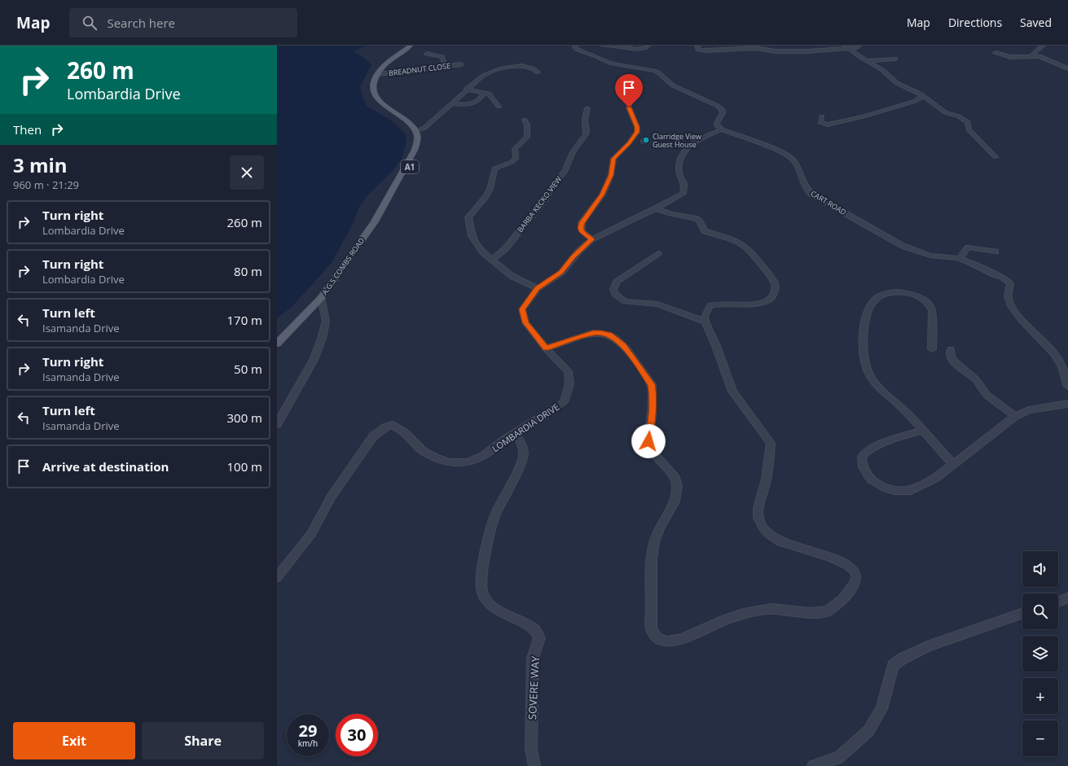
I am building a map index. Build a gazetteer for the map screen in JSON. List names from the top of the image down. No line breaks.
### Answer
{"streets":{"main road":["A1","A.G.S COMBS ROAD"],"street":["BREADNUT CLOSE","CART ROAD","BARBA KECKO VIEW","LOMBARDIA DRIVE","SOVERE WAY"]},"crossings":[["A1","A.G.S COMBS ROAD"],["CART ROAD","LOMBARDIA DRIVE"],["LOMBARDIA DRIVE","SOVERE WAY"]],"places":["Clarridge View Guest House"],"page":{"header":"Map","search":"Search here","nav":["Map","Directions","Saved"],"turn":["260 m","Lombardia Drive"],"then":"Then","heading":["3 min","960 m · 21:29"],"list":[{"name":"Turn right","note":"Lombardia Drive","value":"260 m"},{"name":"Turn right","note":"Lombardia Drive","value":"80 m"},{"name":"Turn left","note":"Isamanda Drive","value":"170 m"},{"name":"Turn right","note":"Isamanda Drive","value":"50 m"},{"name":"Turn left","note":"Isamanda Drive","value":"300 m"},{"name":"Arrive at destination","value":"100 m"}],"map_buttons":["+","−"],"speed":"29 km/h","limit":"30","buttons":["Exit","Share"]}}
